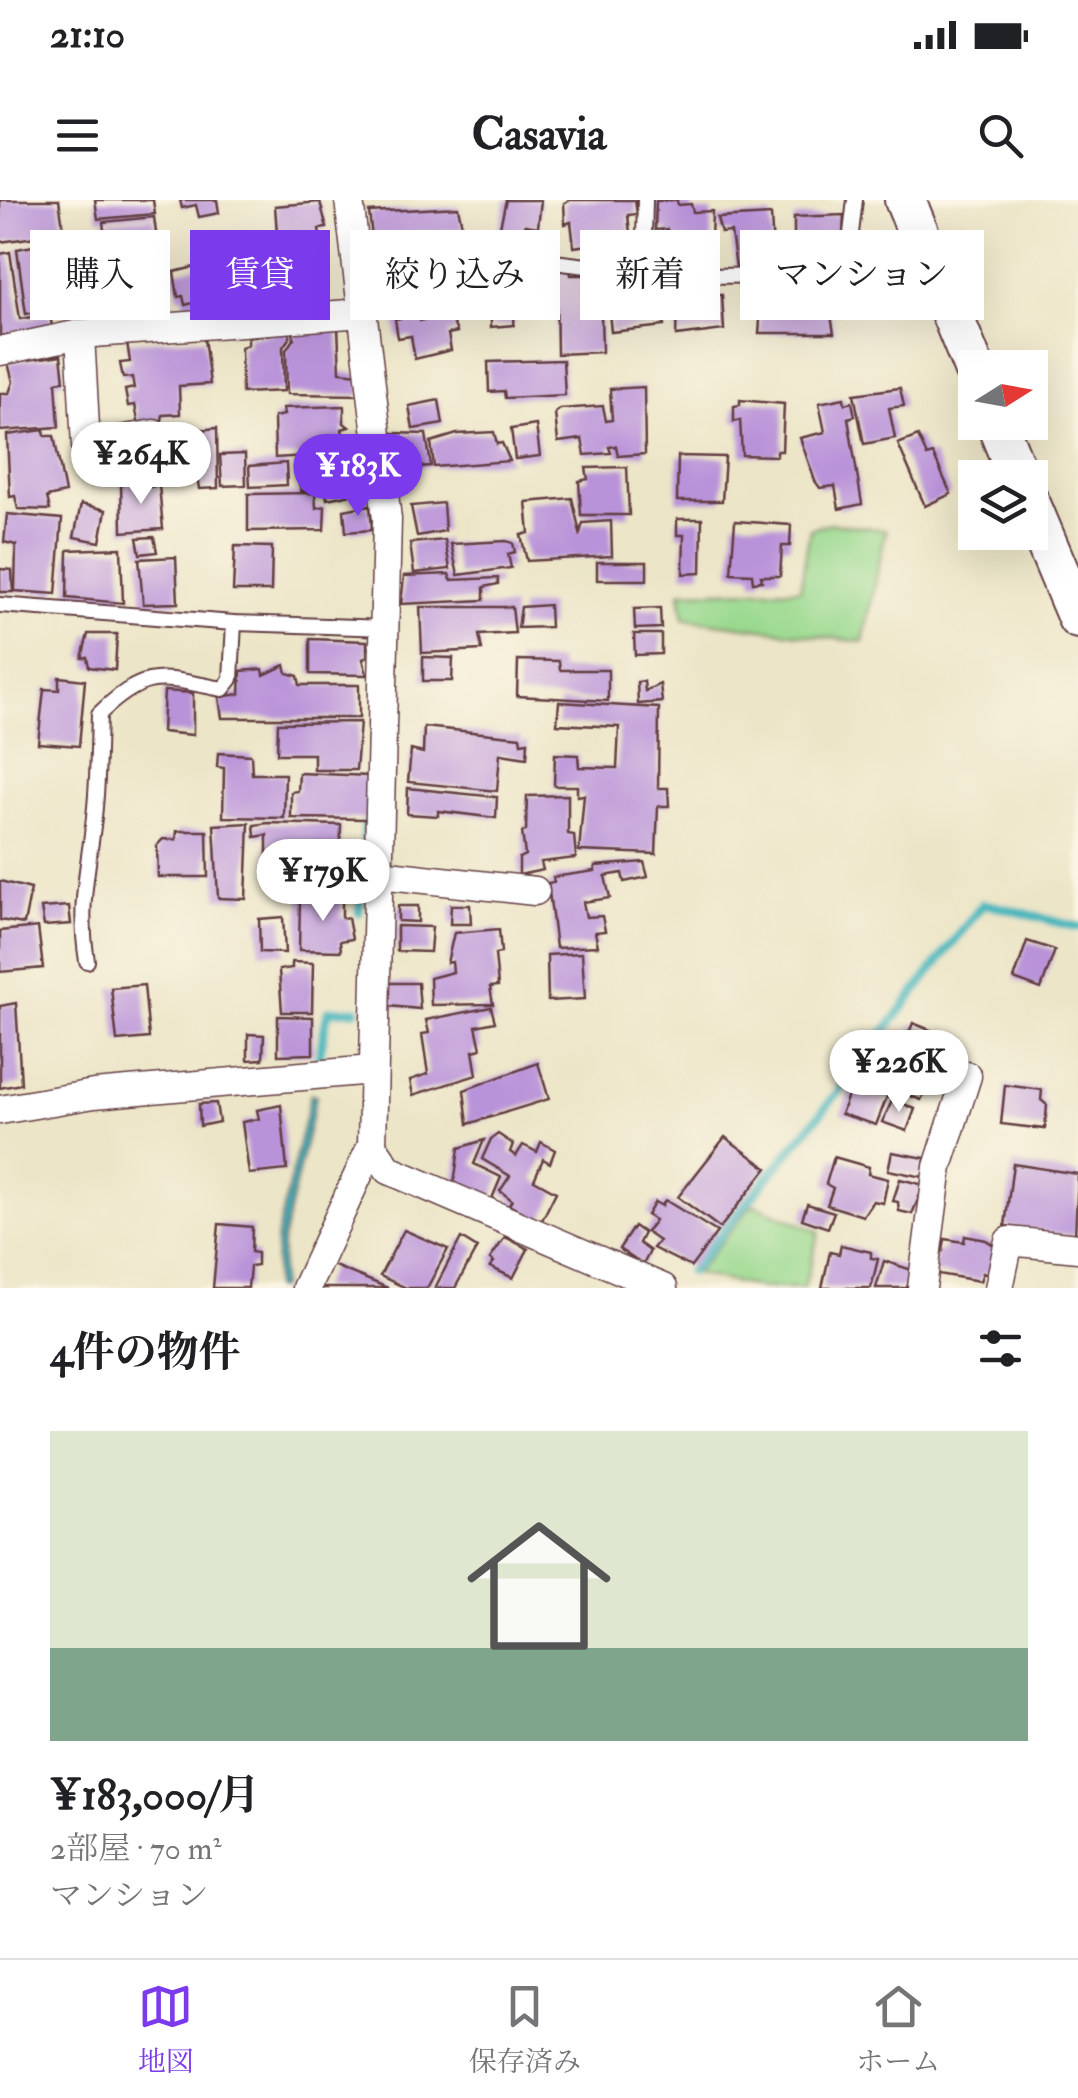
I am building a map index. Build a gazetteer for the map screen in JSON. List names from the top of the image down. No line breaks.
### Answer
{"north":"right","page":{"status":"21:10","header":"Casavia","chip":["購入","賃貸","絞り込み","新着","マンション"],"price":["¥264K","¥183K","¥179K","¥226K"],"heading":"4件の物件","list":[{"name":"¥183,000/月","note":"2部屋 · 70 m² · マンション"}],"tabs":["地図","保存済み","ホーム"]}}
